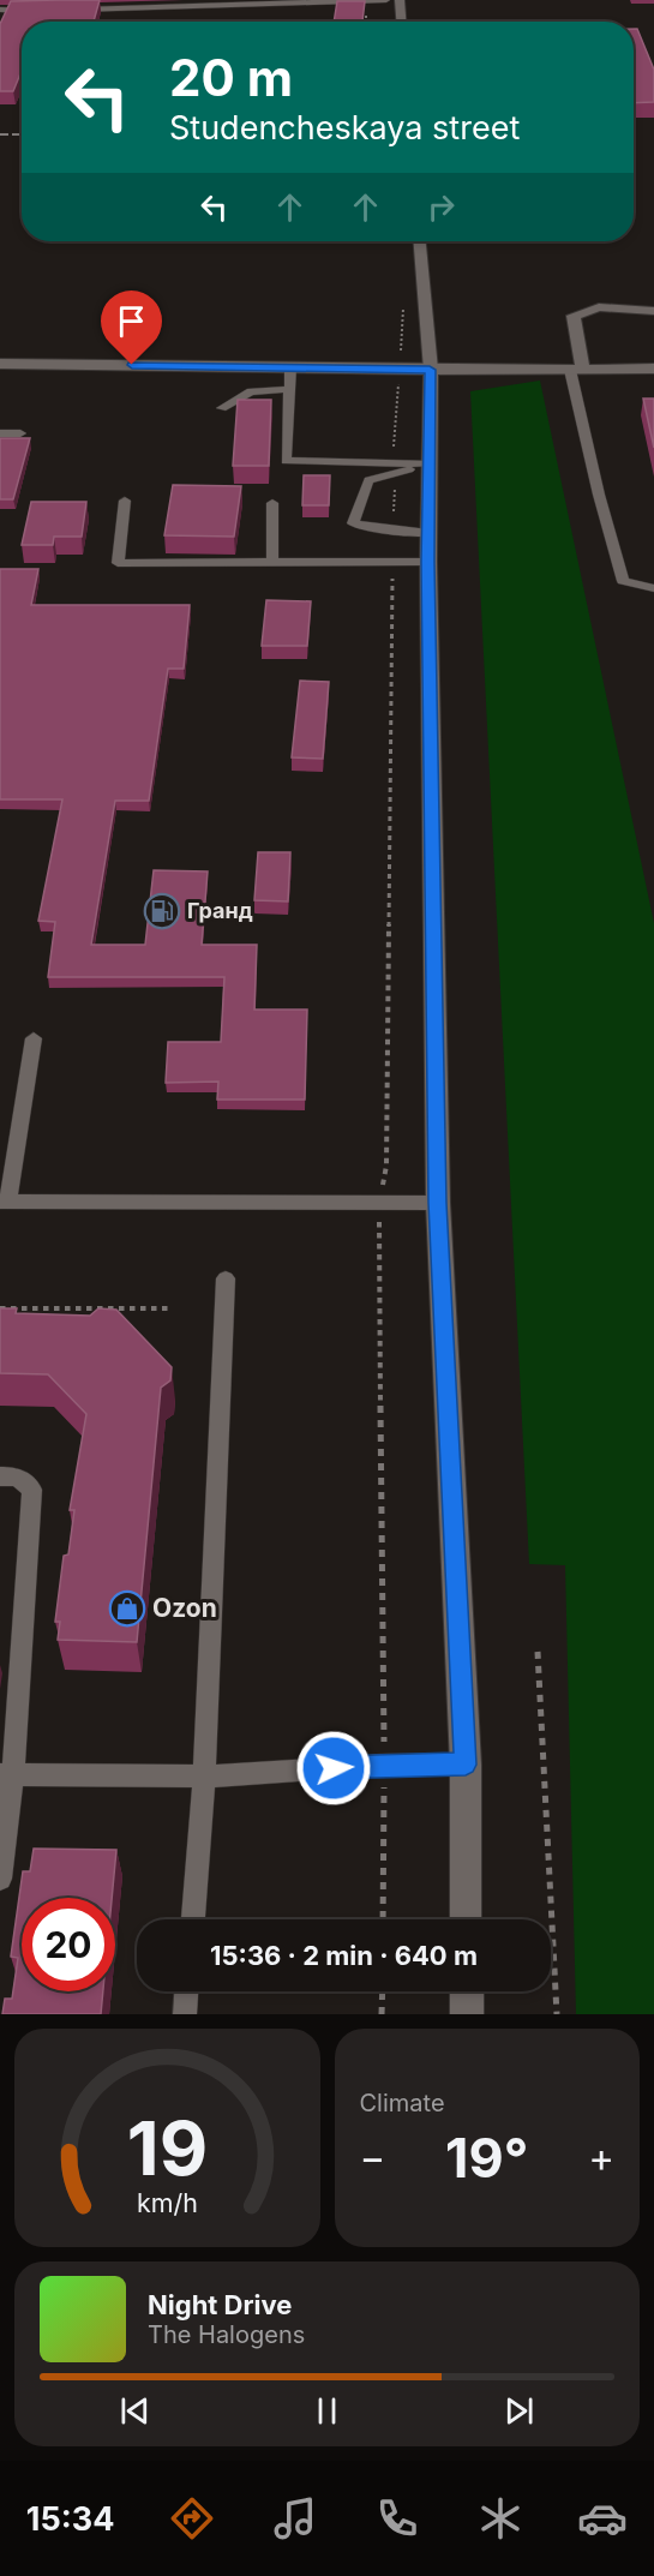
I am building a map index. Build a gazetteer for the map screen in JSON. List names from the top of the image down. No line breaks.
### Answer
{"places":{"fuel station":["Гранд"],"shop":["Ozon"]},"page":{"turn":["20 m","Studencheskaya street"],"limit":"20","trip":"15:36 · 2 min · 640 m","tile":"Climate","heat":["−","19°","+"],"song":["Night Drive","The Halogens"],"tabs":"15:34","gauge":["19","km/h"]}}
